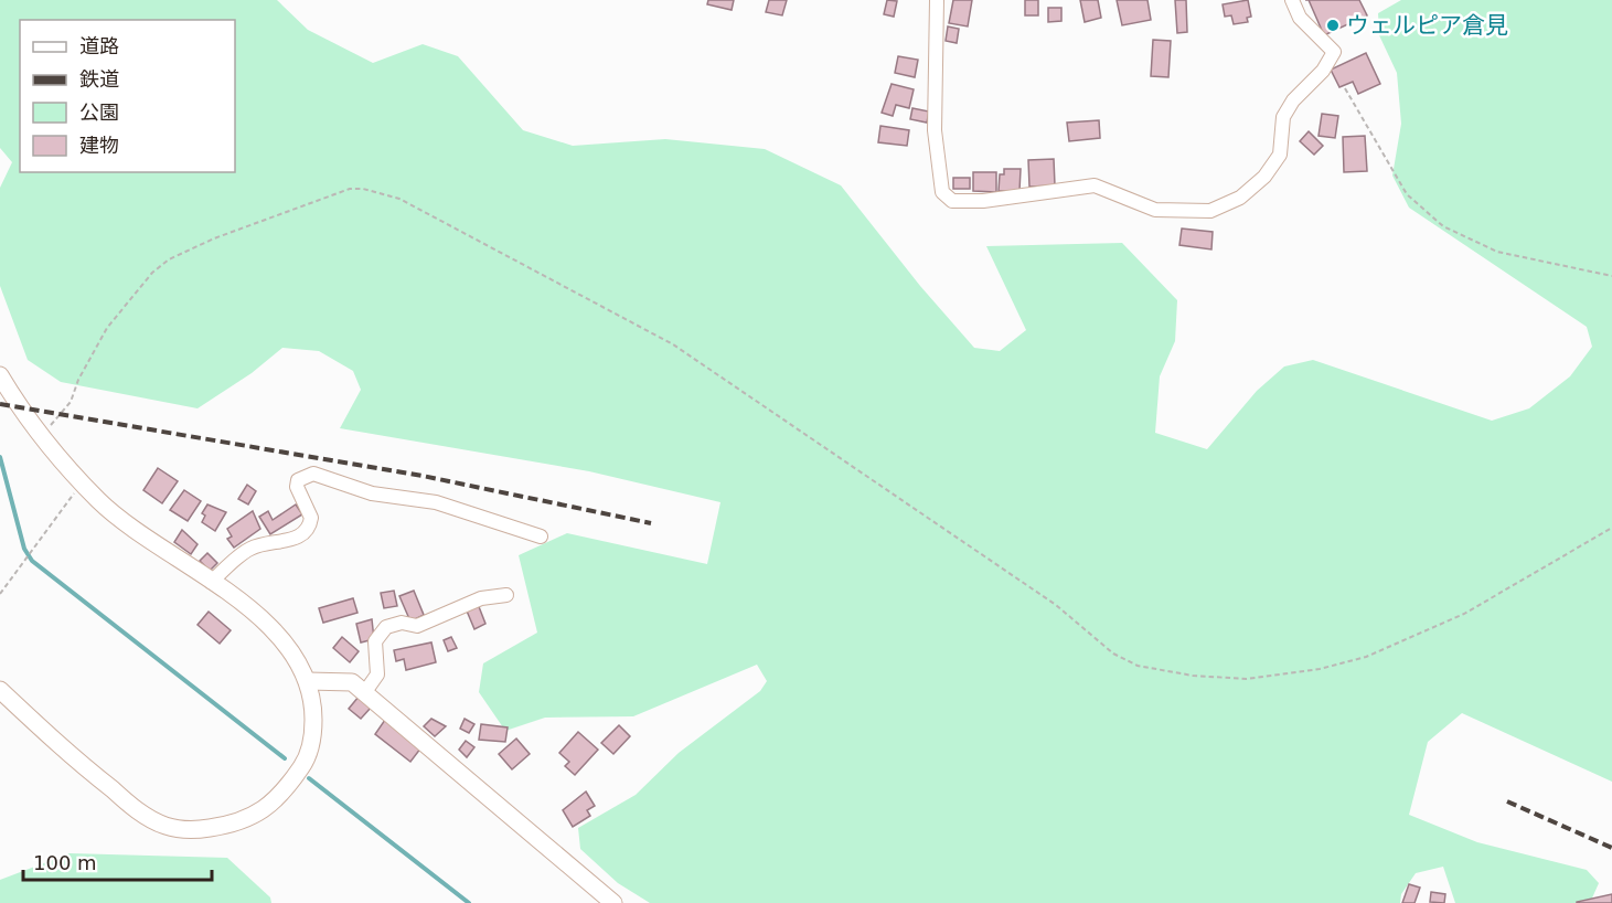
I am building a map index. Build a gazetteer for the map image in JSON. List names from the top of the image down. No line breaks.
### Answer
{"places":["ウェルピア倉見"],"legend":["道路","鉄道","公園","建物"],"scale_bar":"100 m"}
